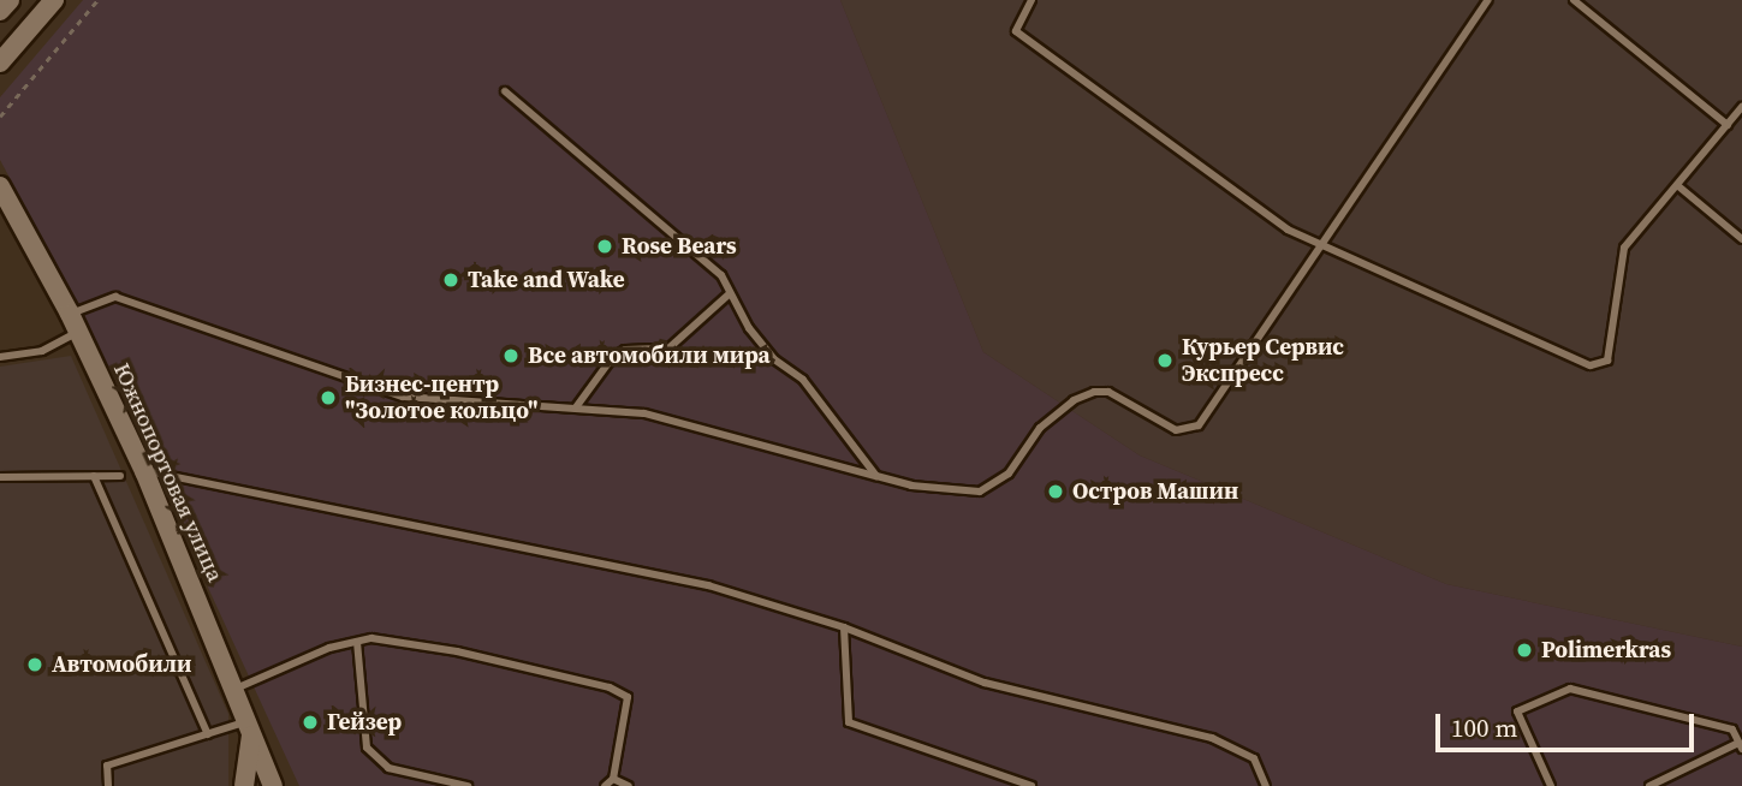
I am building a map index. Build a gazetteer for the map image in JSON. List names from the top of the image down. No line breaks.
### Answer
{"streets":{"main road":["Южнопортовая улица"]},"places":["Rose Bears","Take and Wake","Все автомобили мира","Курьер Сервис Экспресс","Бизнес-центр \"Золотое кольцо\"","Остров Машин","Polimerkras","Автомобили","Гейзер"],"scale_bar":"100 m"}
